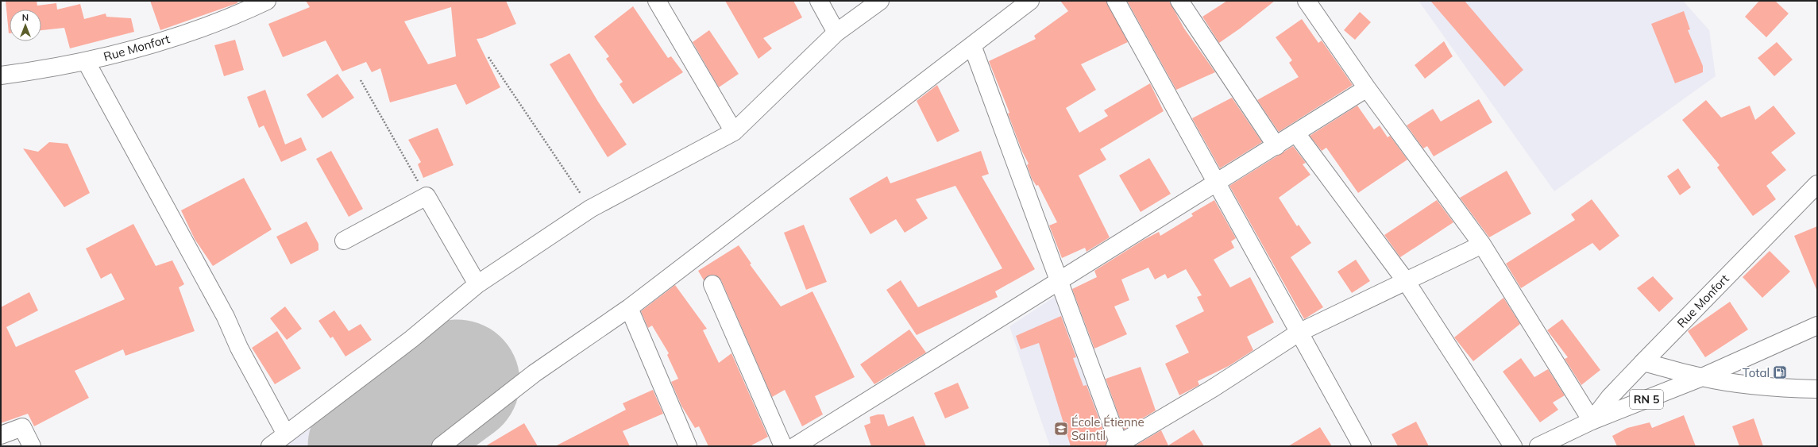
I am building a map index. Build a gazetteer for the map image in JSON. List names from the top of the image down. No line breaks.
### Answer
{"streets":{"street":["Rue Monfort","RN 5"]},"crossings":[["Rue Monfort","RN 5"]],"places":{"fuel station":["Total"],"school or university":["École Étienne Saintil"]},"north":"top"}
